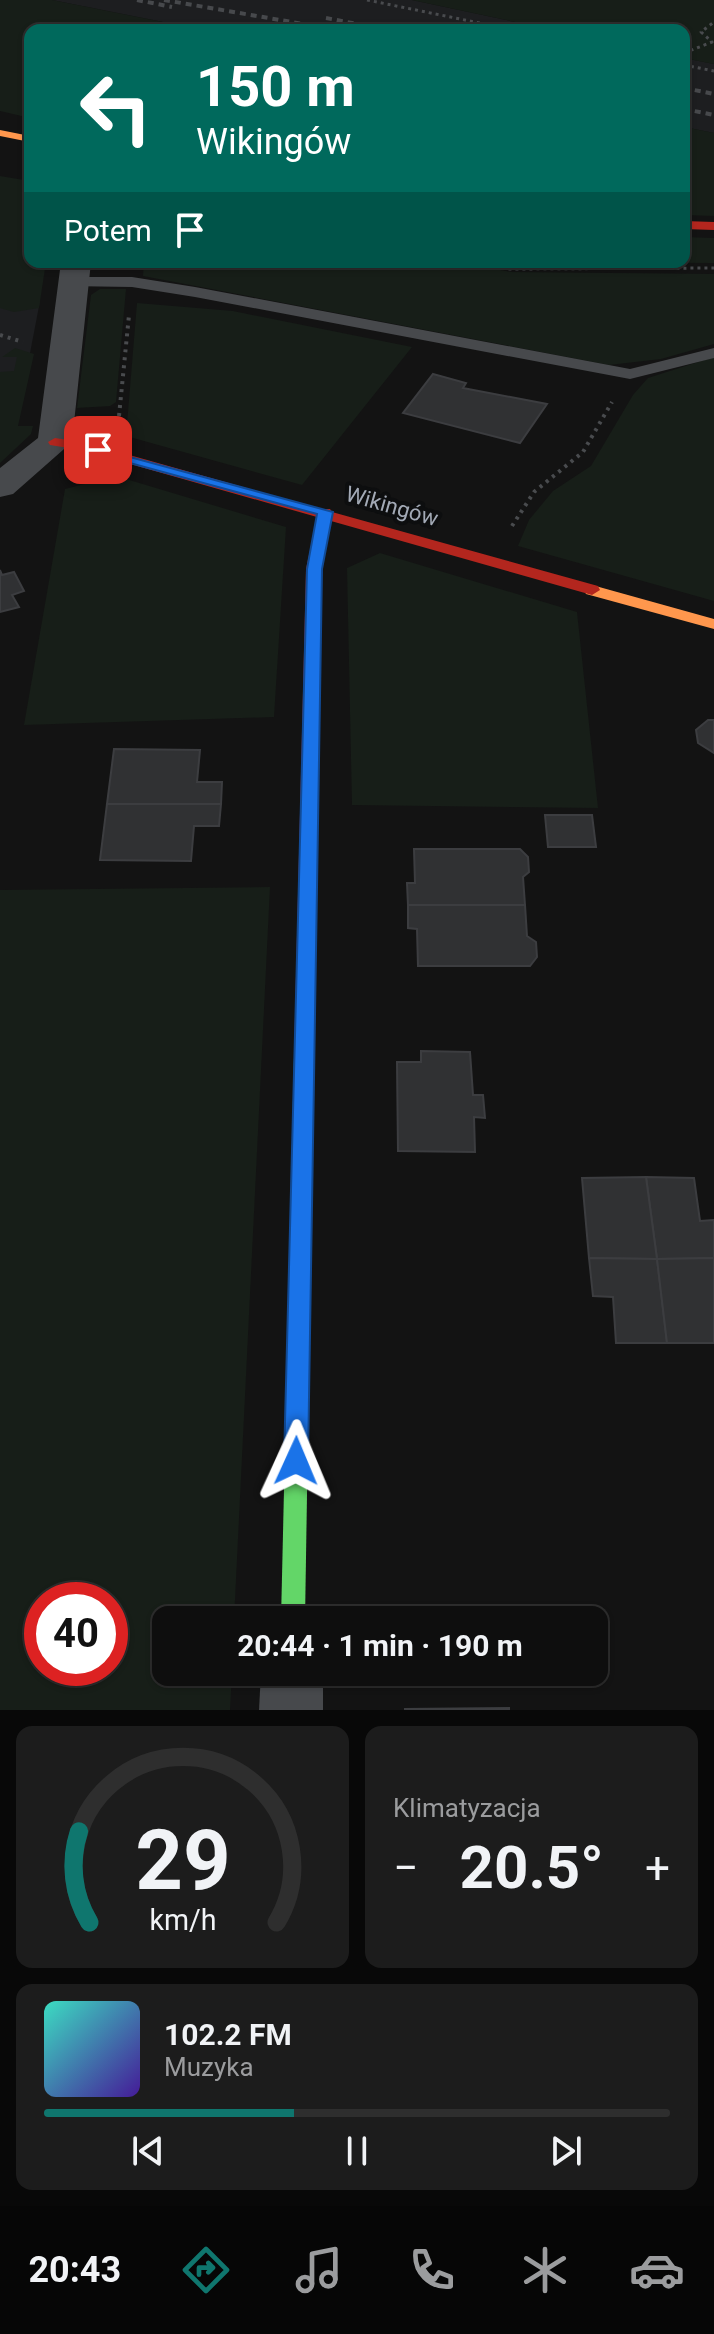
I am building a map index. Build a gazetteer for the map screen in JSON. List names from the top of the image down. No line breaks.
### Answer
{"streets":{"street":["Wikingów"]},"page":{"turn":["150 m","Wikingów"],"then":"Potem","limit":"40","trip":"20:44 · 1 min · 190 m","tile":"Klimatyzacja","heat":["−","20.5°","+"],"song":["102.2 FM","Muzyka"],"tabs":"20:43","gauge":["29","km/h"]}}
